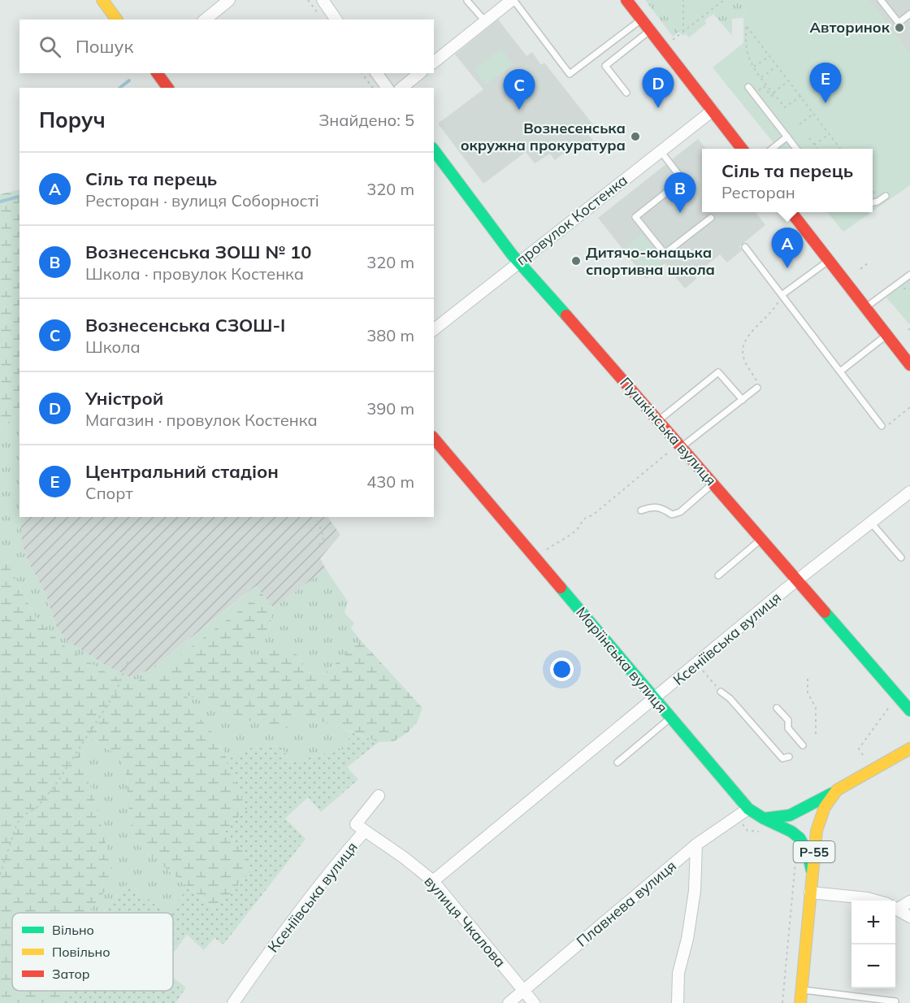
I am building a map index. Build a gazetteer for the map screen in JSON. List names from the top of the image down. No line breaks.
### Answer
{"streets":{"main road":["Пушкінська вулиця","Маріїнська вулиця","Р-55"],"street":["провулок Костенка","Ксеніївська вулиця","Плавнева вулиця","вулиця Чкалова"]},"crossings":[["провулок Костенка","Пушкінська вулиця"],["Пушкінська вулиця","Ксеніївська вулиця"],["Ксеніївська вулиця","Маріїнська вулиця"],["Ксеніївська вулиця","вулиця Чкалова"],["Маріїнська вулиця","Р-55"],["Маріїнська вулиця","Плавнева вулиця"],["Плавнева вулиця","вулиця Чкалова"]],"places":["Авторинок","Вознесенська окружна прокуратура","Дитячо-юнацька спортивна школа"],"legend":["Вільно","Повільно","Затор"],"page":{"search":"Пошук","pins":["E","D","C","B","A"],"heading":["Поруч","Знайдено: 5"],"popup":["Сіль та перець","Ресторан"],"list":[{"mark":"A","name":"Сіль та перець","note":"Ресторан · вулиця Соборності","value":"320 m"},{"mark":"B","name":"Вознесенська ЗОШ № 10","note":"Школа · провулок Костенка","value":"320 m"},{"mark":"C","name":"Вознесенська СЗОШ-І","note":"Школа","value":"380 m"},{"mark":"D","name":"Уністрой","note":"Магазин · провулок Костенка","value":"390 m"},{"mark":"E","name":"Центральний стадіон","note":"Спорт","value":"430 m"}],"map_buttons":["+","−"]}}
